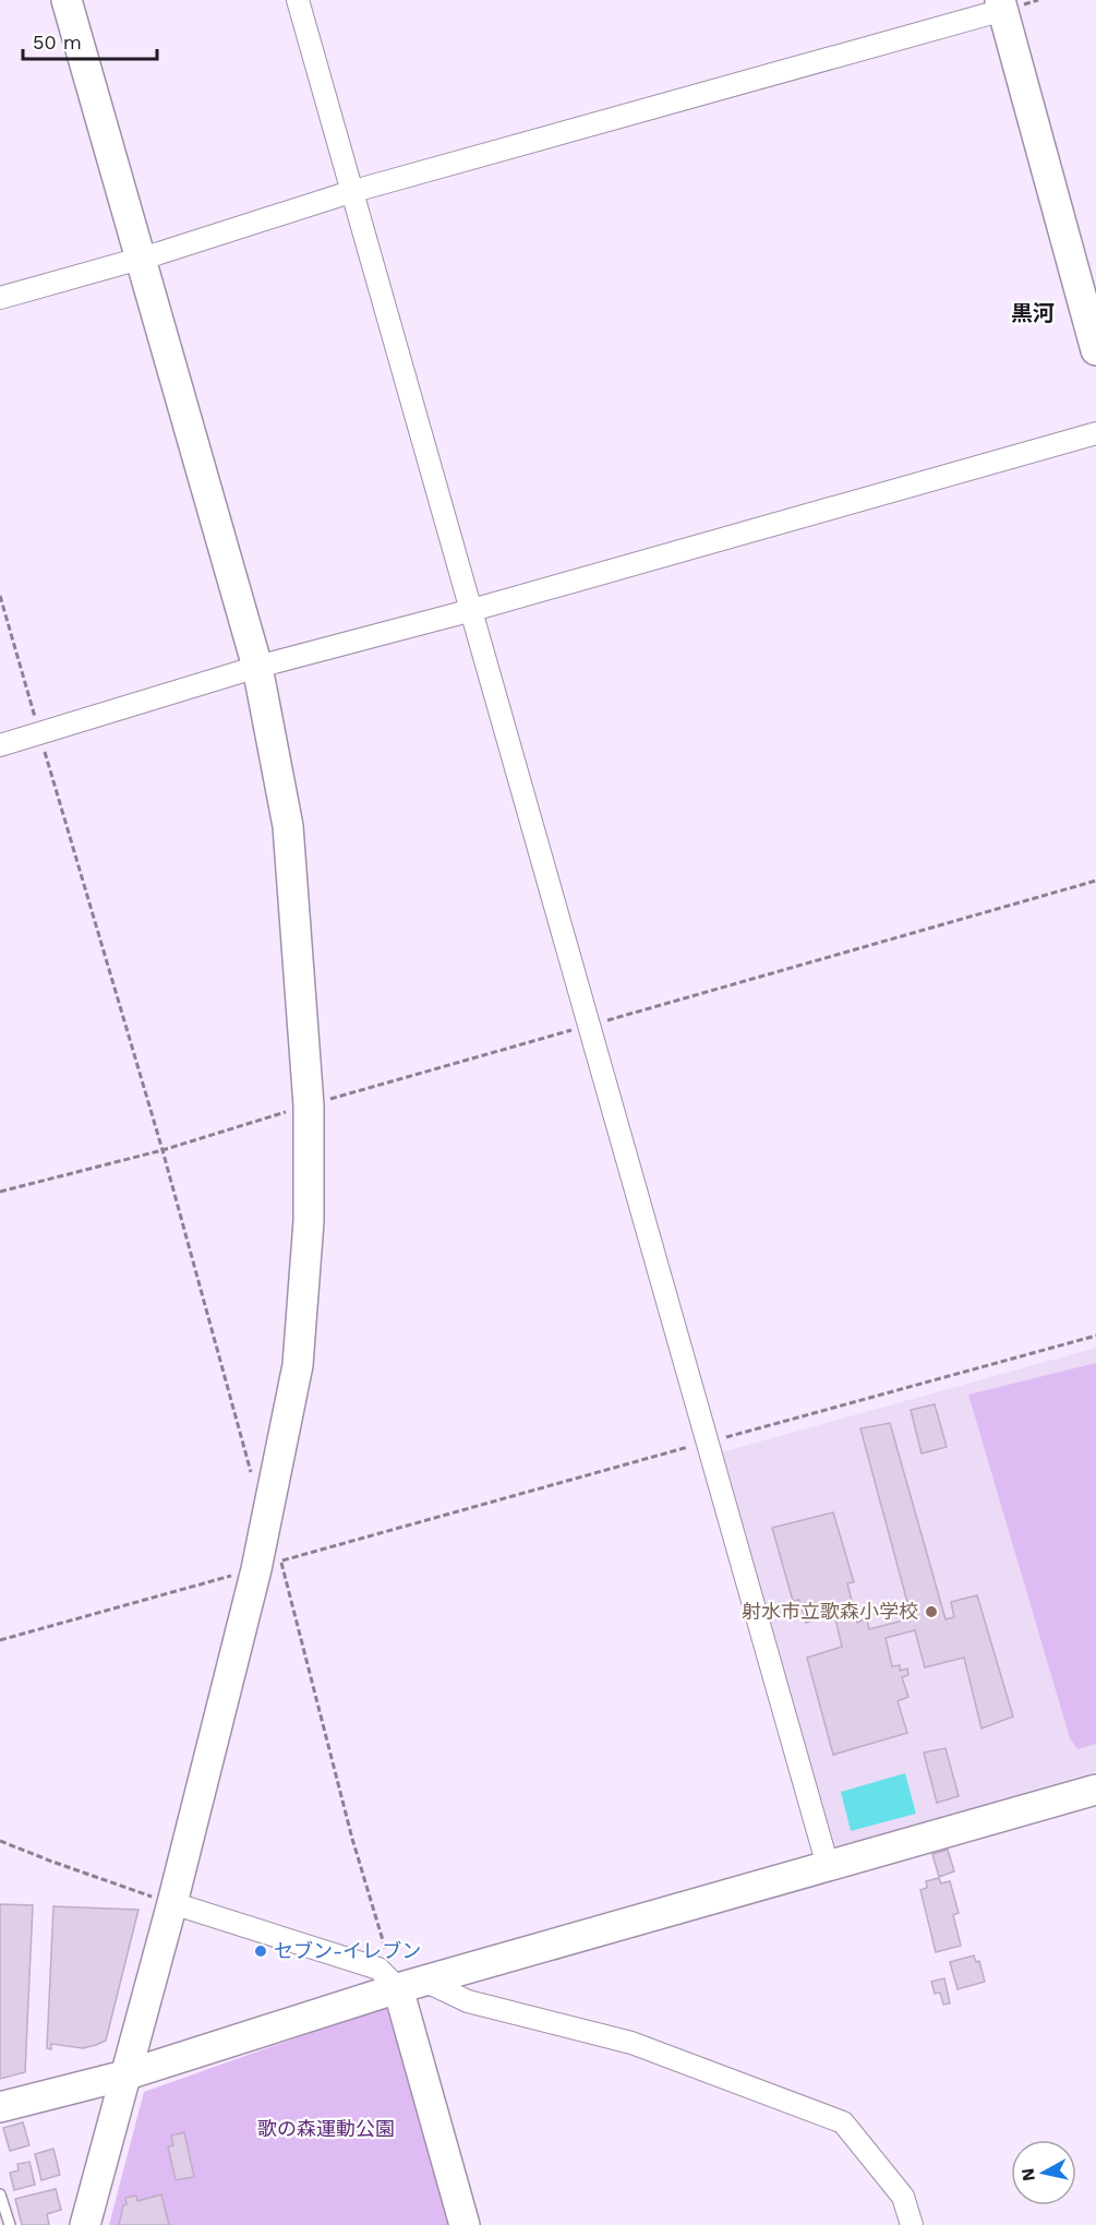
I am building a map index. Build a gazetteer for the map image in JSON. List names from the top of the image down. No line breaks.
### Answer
{"districts":["黒河"],"parks":["歌の森運動公園"],"places":["射水市立歌森小学校","セブン-イレブン"],"scale_bar":"50 m","north":"left"}
